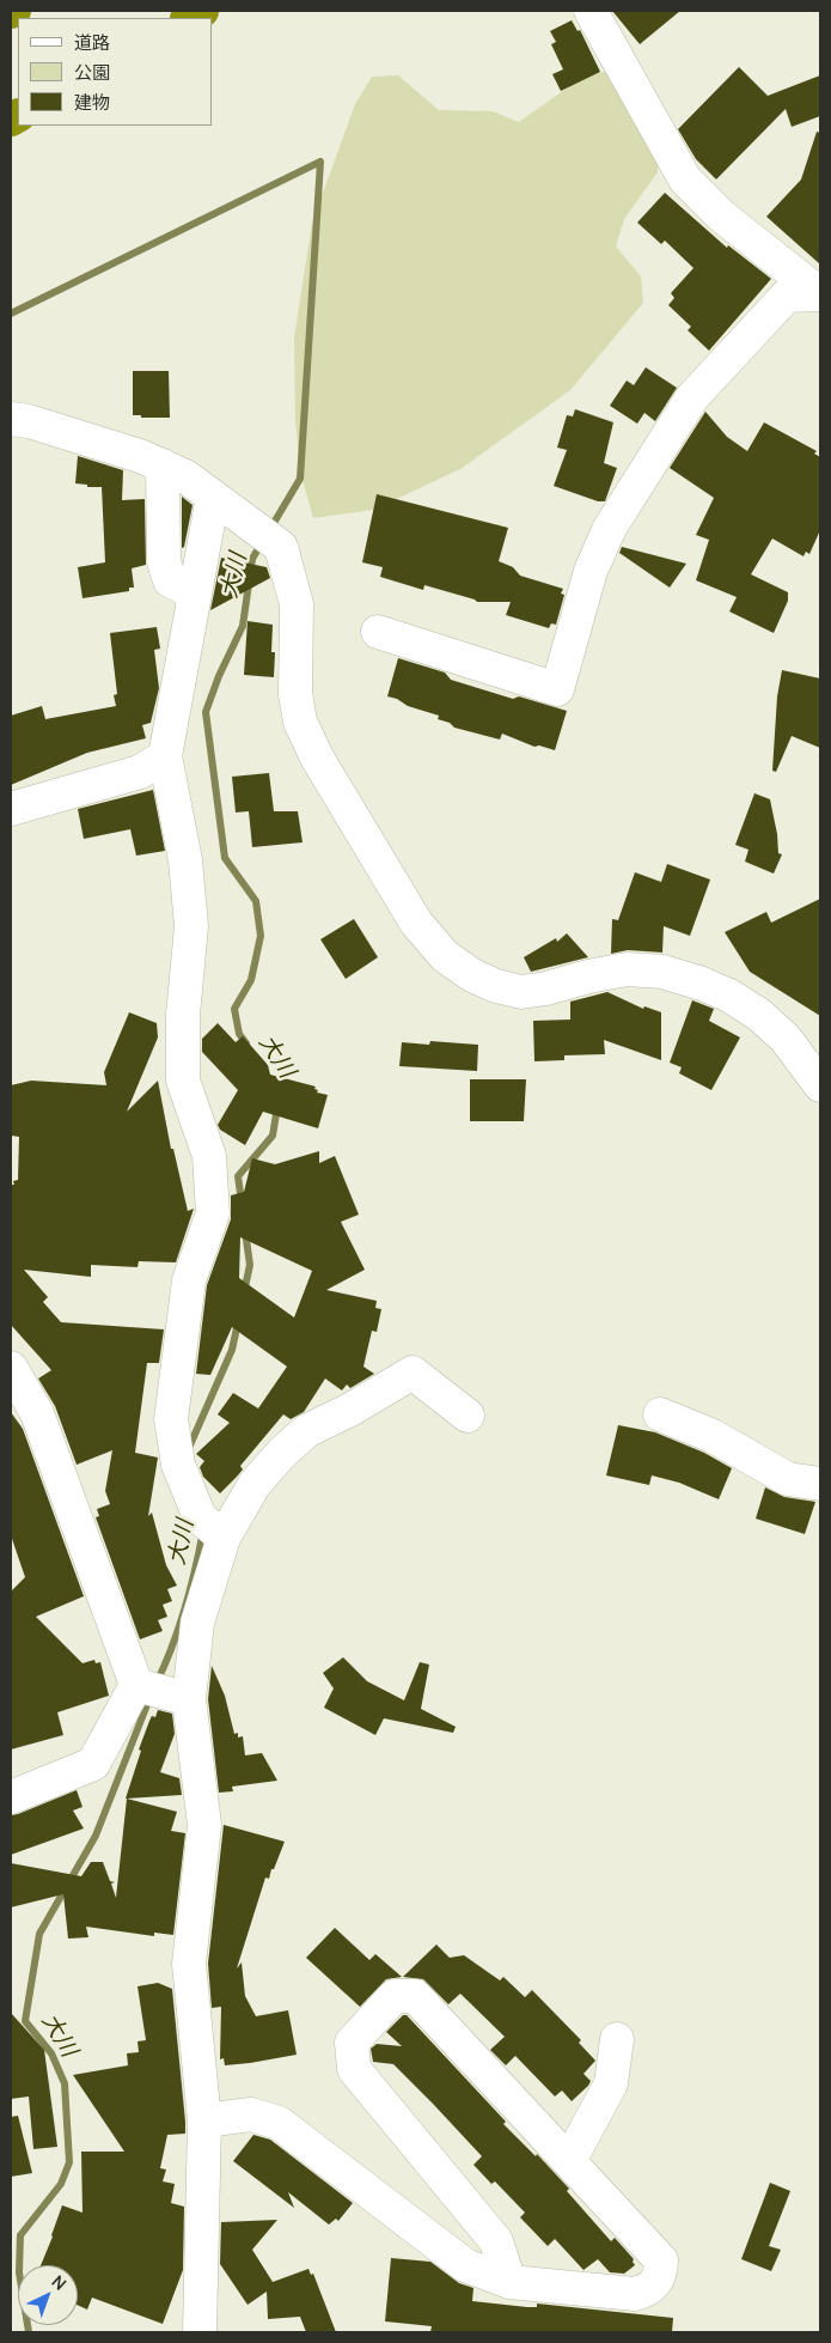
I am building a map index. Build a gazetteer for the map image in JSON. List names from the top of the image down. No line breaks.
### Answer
{"water":["大川"],"legend":["道路","公園","建物"],"north":"top right"}
